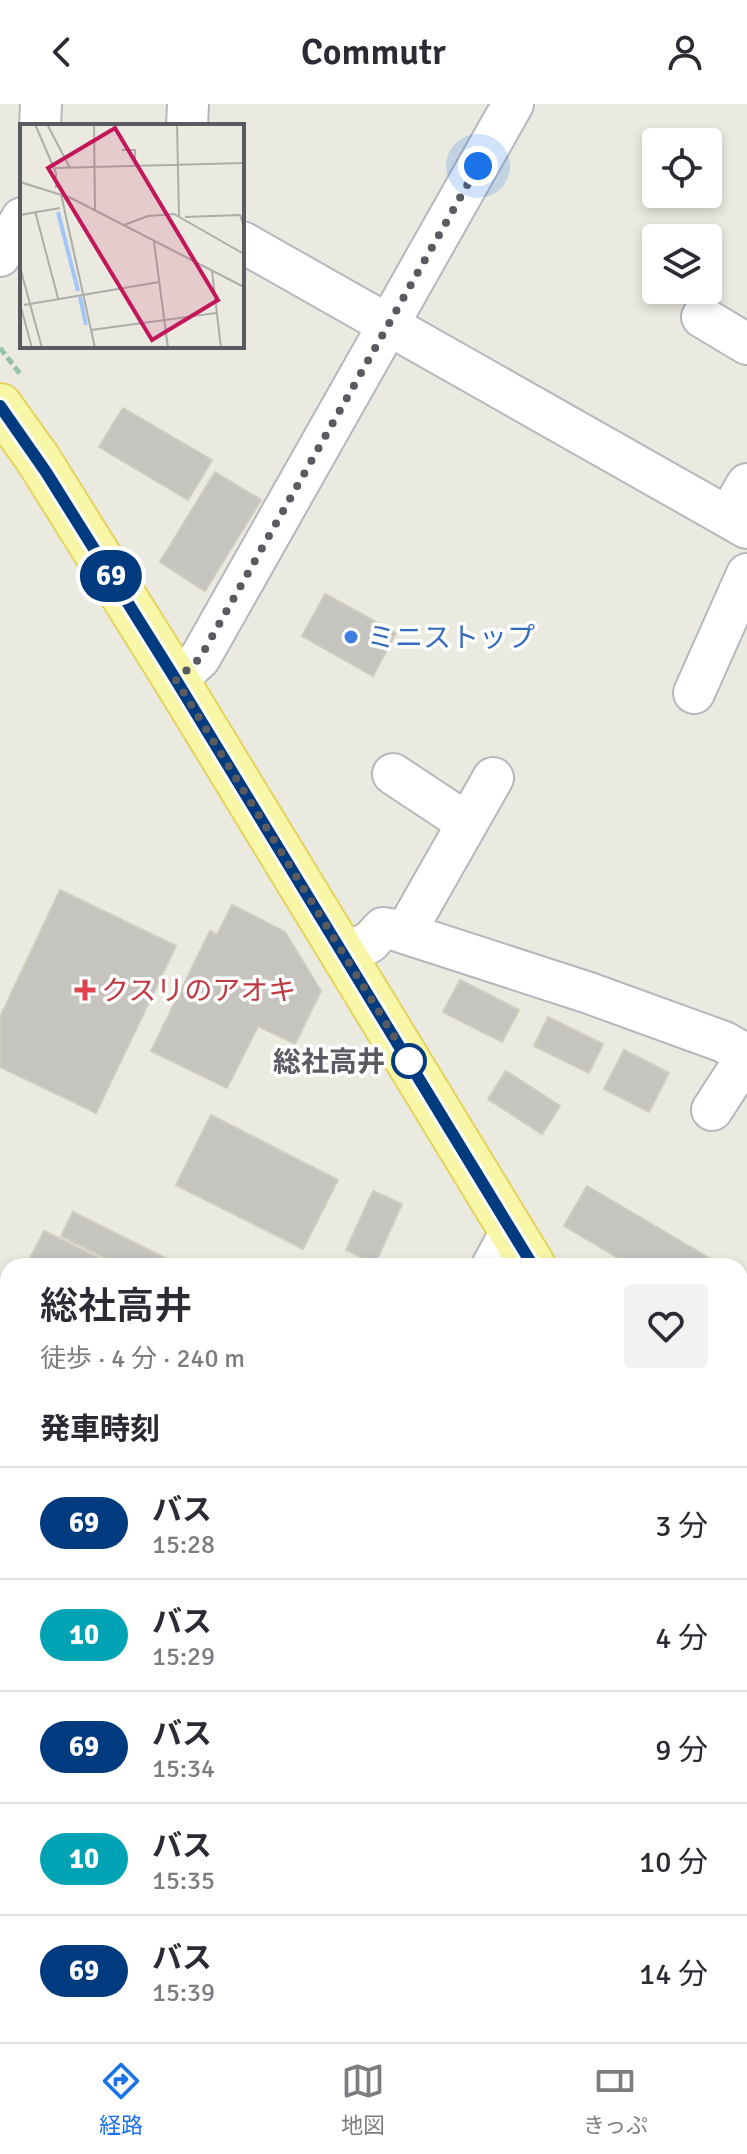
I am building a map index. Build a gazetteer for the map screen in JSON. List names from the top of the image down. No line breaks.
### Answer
{"places":{"other":["ミニストップ","総社高井"],"health":["クスリのアオキ"]},"lines":["bus line 69"],"page":{"header":"Commutr","on_map":"69","heading":[["総社高井","徒歩 · 4 分 · 240 m"],"発車時刻"],"list":[{"mark":"69","name":"バス","note":"15:28","value":"3 分"},{"mark":"10","name":"バス","note":"15:29","value":"4 分"},{"mark":"69","name":"バス","note":"15:34","value":"9 分"},{"mark":"10","name":"バス","note":"15:35","value":"10 分"},{"mark":"69","name":"バス","note":"15:39","value":"14 分"}],"tabs":["経路","地図","きっぷ"]}}
